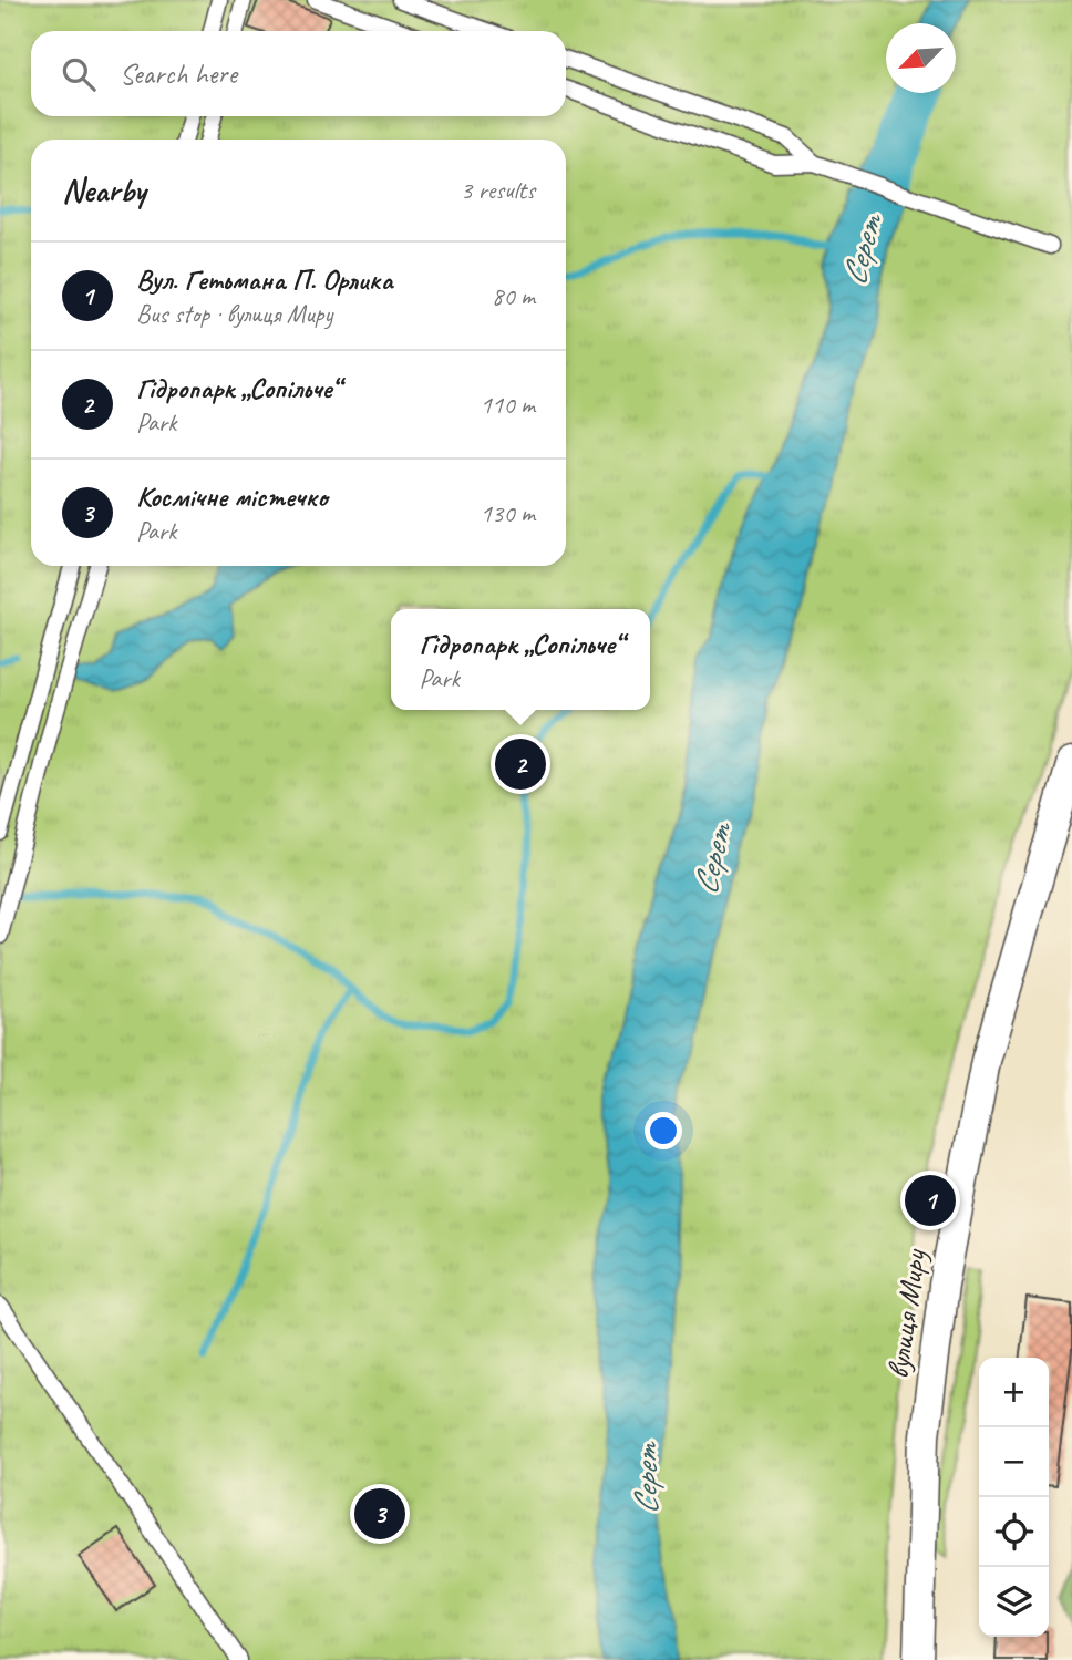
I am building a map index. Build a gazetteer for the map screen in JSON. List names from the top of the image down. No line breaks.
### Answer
{"streets":{"main road":["вулиця Миру"]},"water":["Серет"],"north":"bottom left","page":{"search":"Search here","heading":["Nearby","3 results"],"list":[{"mark":"1","name":"Вул. Гетьмана П. Орлика","note":"Bus stop · вулиця Миру","value":"80 m"},{"mark":"2","name":"Гідропарк „Сопільче“","note":"Park","value":"110 m"},{"mark":"3","name":"Космічне містечко","note":"Park","value":"130 m"}],"popup":["Гідропарк „Сопільче“","Park"],"pins":["2","1","3"],"map_buttons":["+","−"]}}
